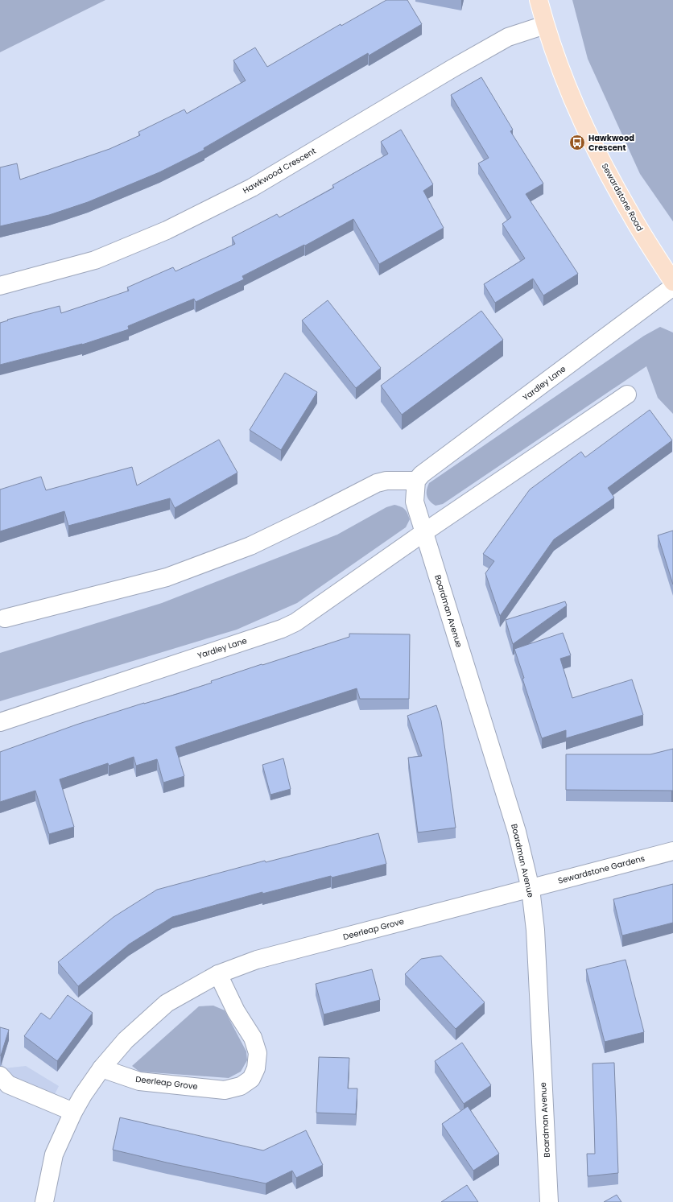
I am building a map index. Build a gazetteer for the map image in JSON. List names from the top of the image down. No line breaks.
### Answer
{"streets":{"main road":["Sewardstone Road"],"street":["Hawkwood Crescent","Yardley Lane","Boardman Avenue","Sewardstone Gardens","Deerleap Grove"]},"crossings":[["Hawkwood Crescent","Sewardstone Road"],["Yardley Lane","Boardman Avenue"],["Boardman Avenue","Sewardstone Gardens"],["Boardman Avenue","Deerleap Grove"],["Sewardstone Gardens","Deerleap Grove"]],"places":{"bus stop":["Hawkwood Crescent"]}}
